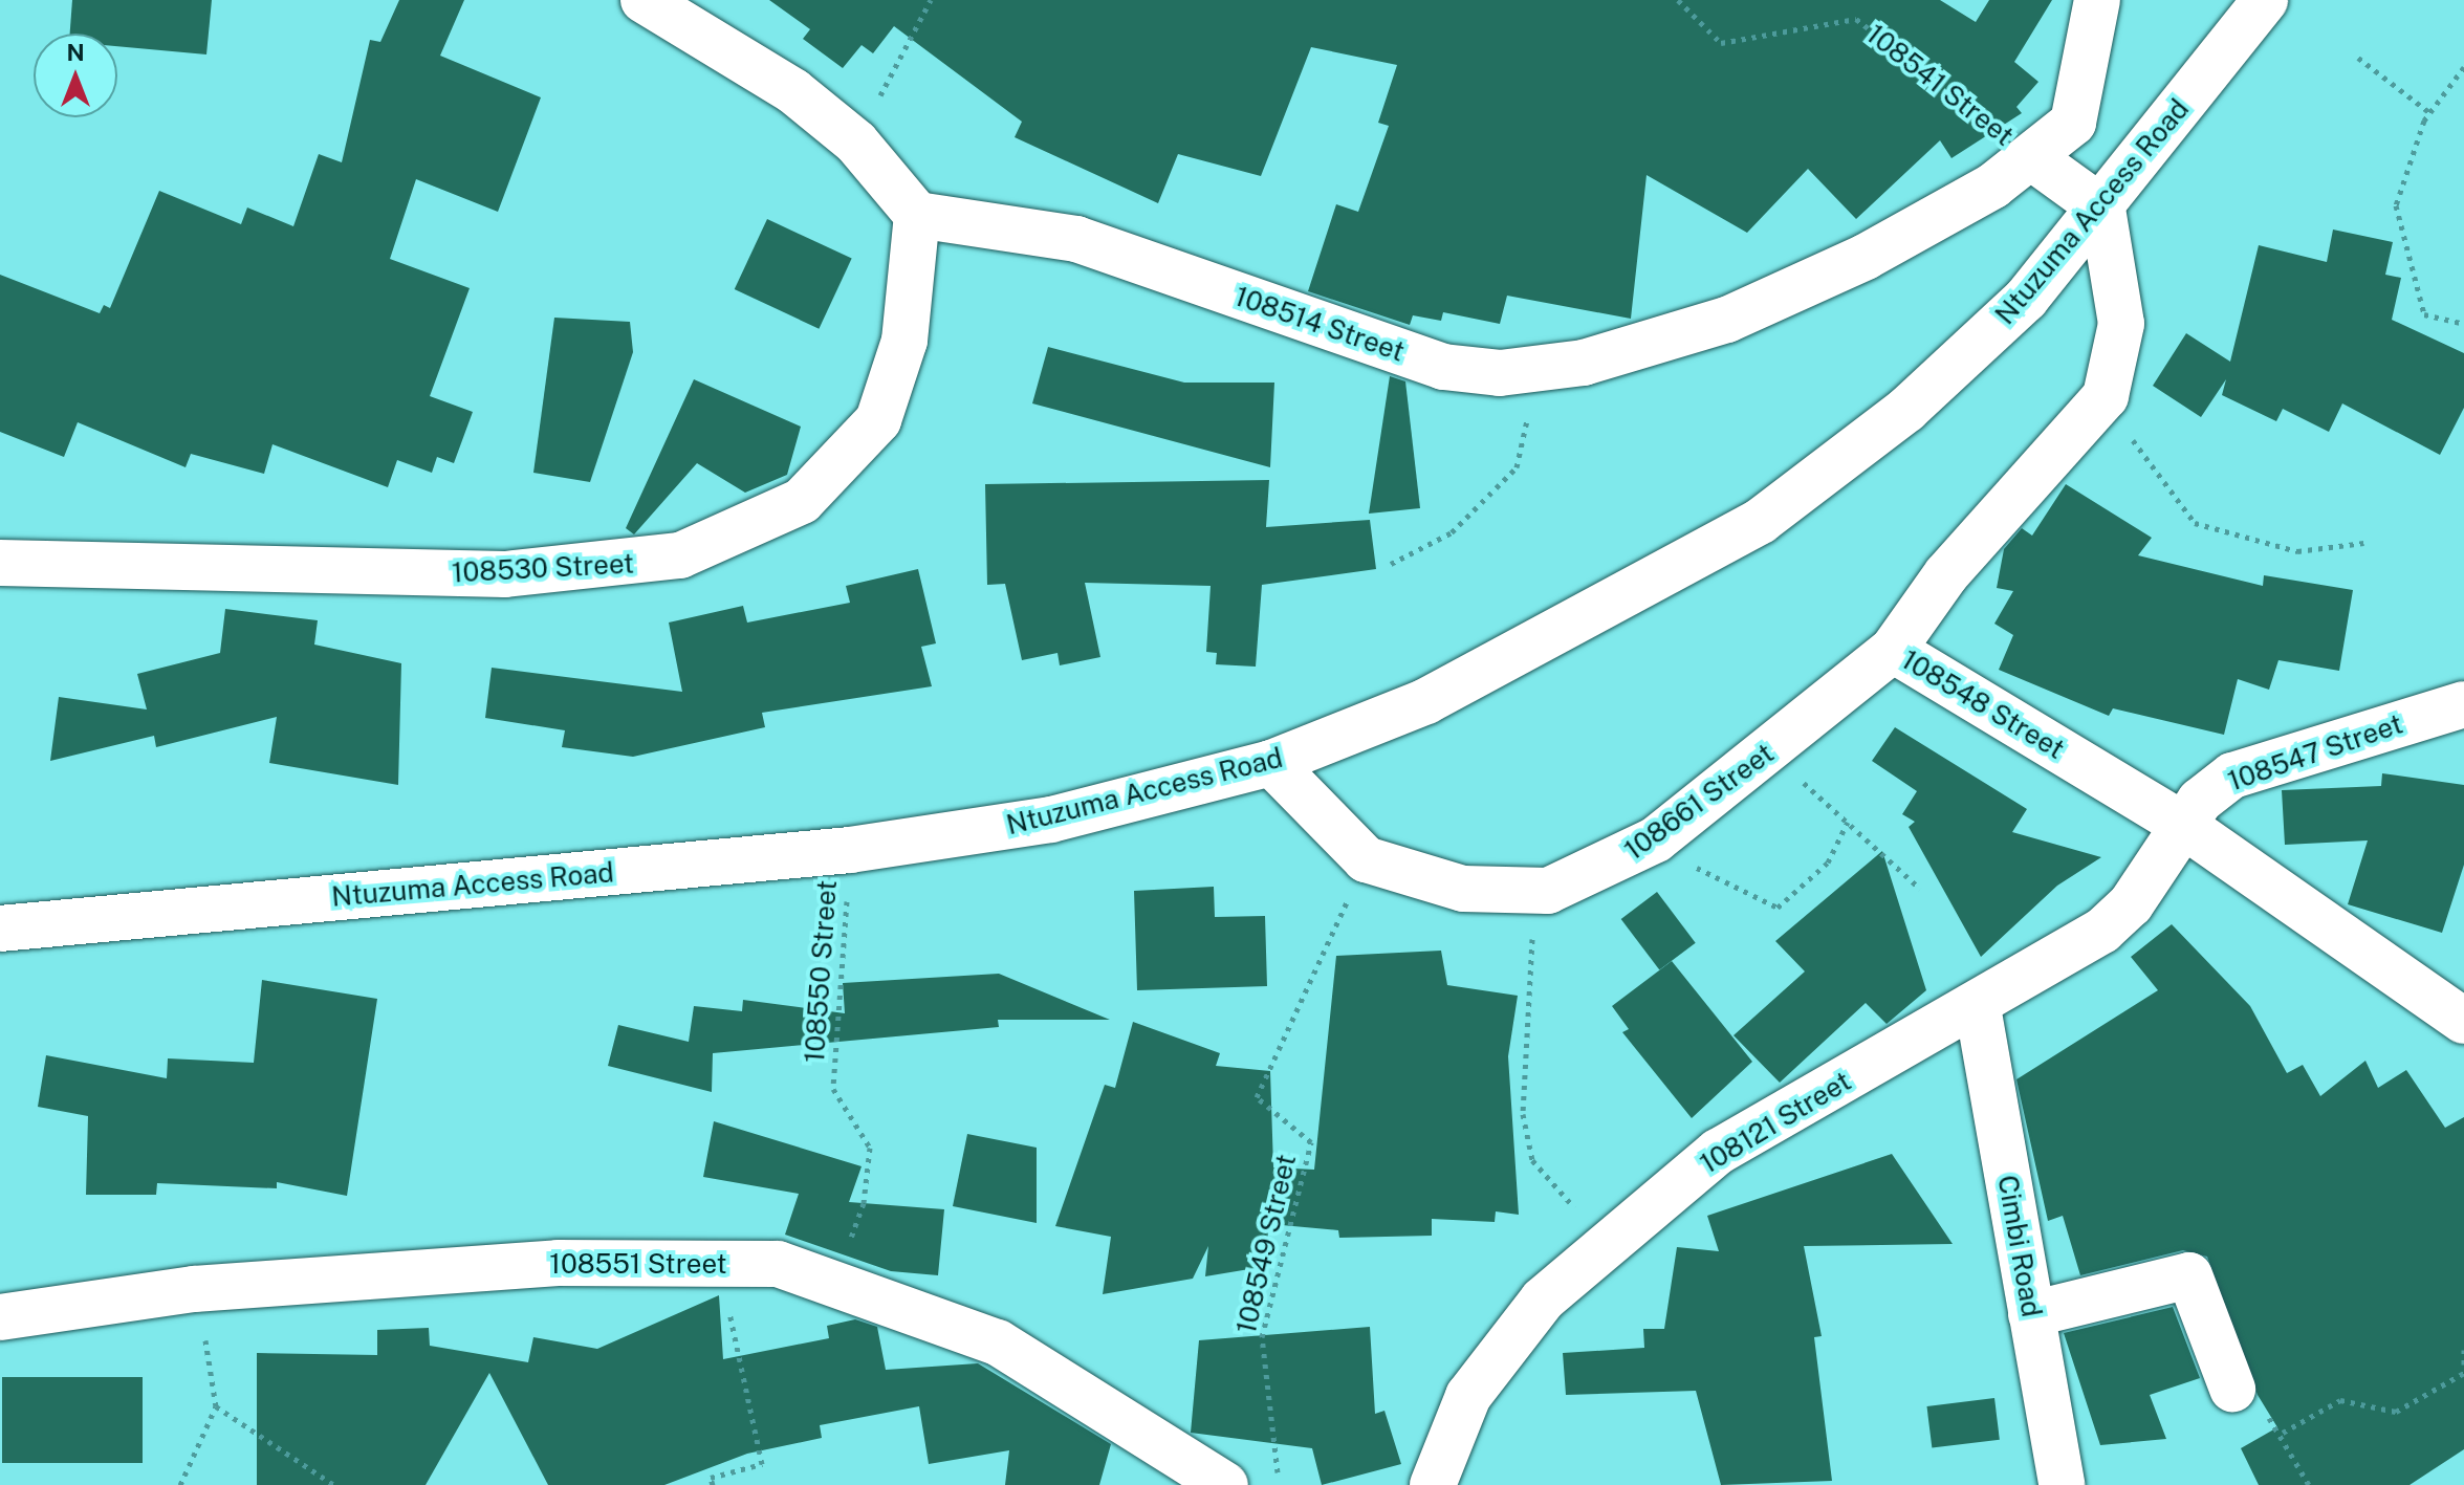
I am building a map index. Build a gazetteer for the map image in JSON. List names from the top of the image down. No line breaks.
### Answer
{"streets":{"street":["108541 Street","Ntuzuma Access Road","108514 Street","108530 Street","108548 Street","108547 Street","108661 Street","108121 Street","Cimbi Road","108551 Street"],"path":["108550 Street","108549 Street"]},"crossings":[["108541 Street","Ntuzuma Access Road"],["108541 Street","108514 Street"],["108541 Street","108548 Street"],["Ntuzuma Access Road","108548 Street"],["Ntuzuma Access Road","108661 Street"],["Ntuzuma Access Road","108550 Street"],["108514 Street","108530 Street"],["108548 Street","108547 Street"],["108548 Street","108661 Street"],["108548 Street","108121 Street"],["108547 Street","108121 Street"],["108661 Street","108549 Street"],["108550 Street","108551 Street"],["108121 Street","Cimbi Road"]],"north":"top"}
